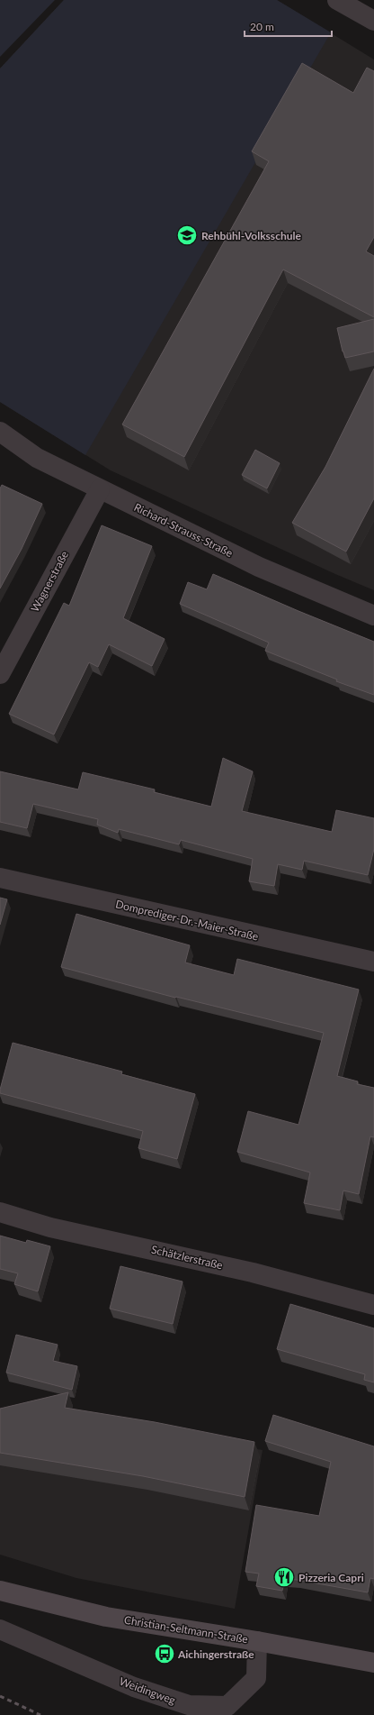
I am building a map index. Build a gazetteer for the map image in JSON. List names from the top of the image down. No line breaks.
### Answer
{"streets":{"main road":["Christian-Seltmann-Straße"],"street":["Richard-Strauss-Straße","Wagnerstraße","Domprediger-Dr.-Maier-Straße","Schätzlerstraße","Weidingweg"]},"crossings":[["Richard-Strauss-Straße","Wagnerstraße"],["Christian-Seltmann-Straße","Weidingweg"]],"places":{"school or university":["Rehbühl-Volksschule"],"restaurant":["Pizzeria Capri"],"bus stop":["Aichingerstraße"]},"scale_bar":"20 m"}
